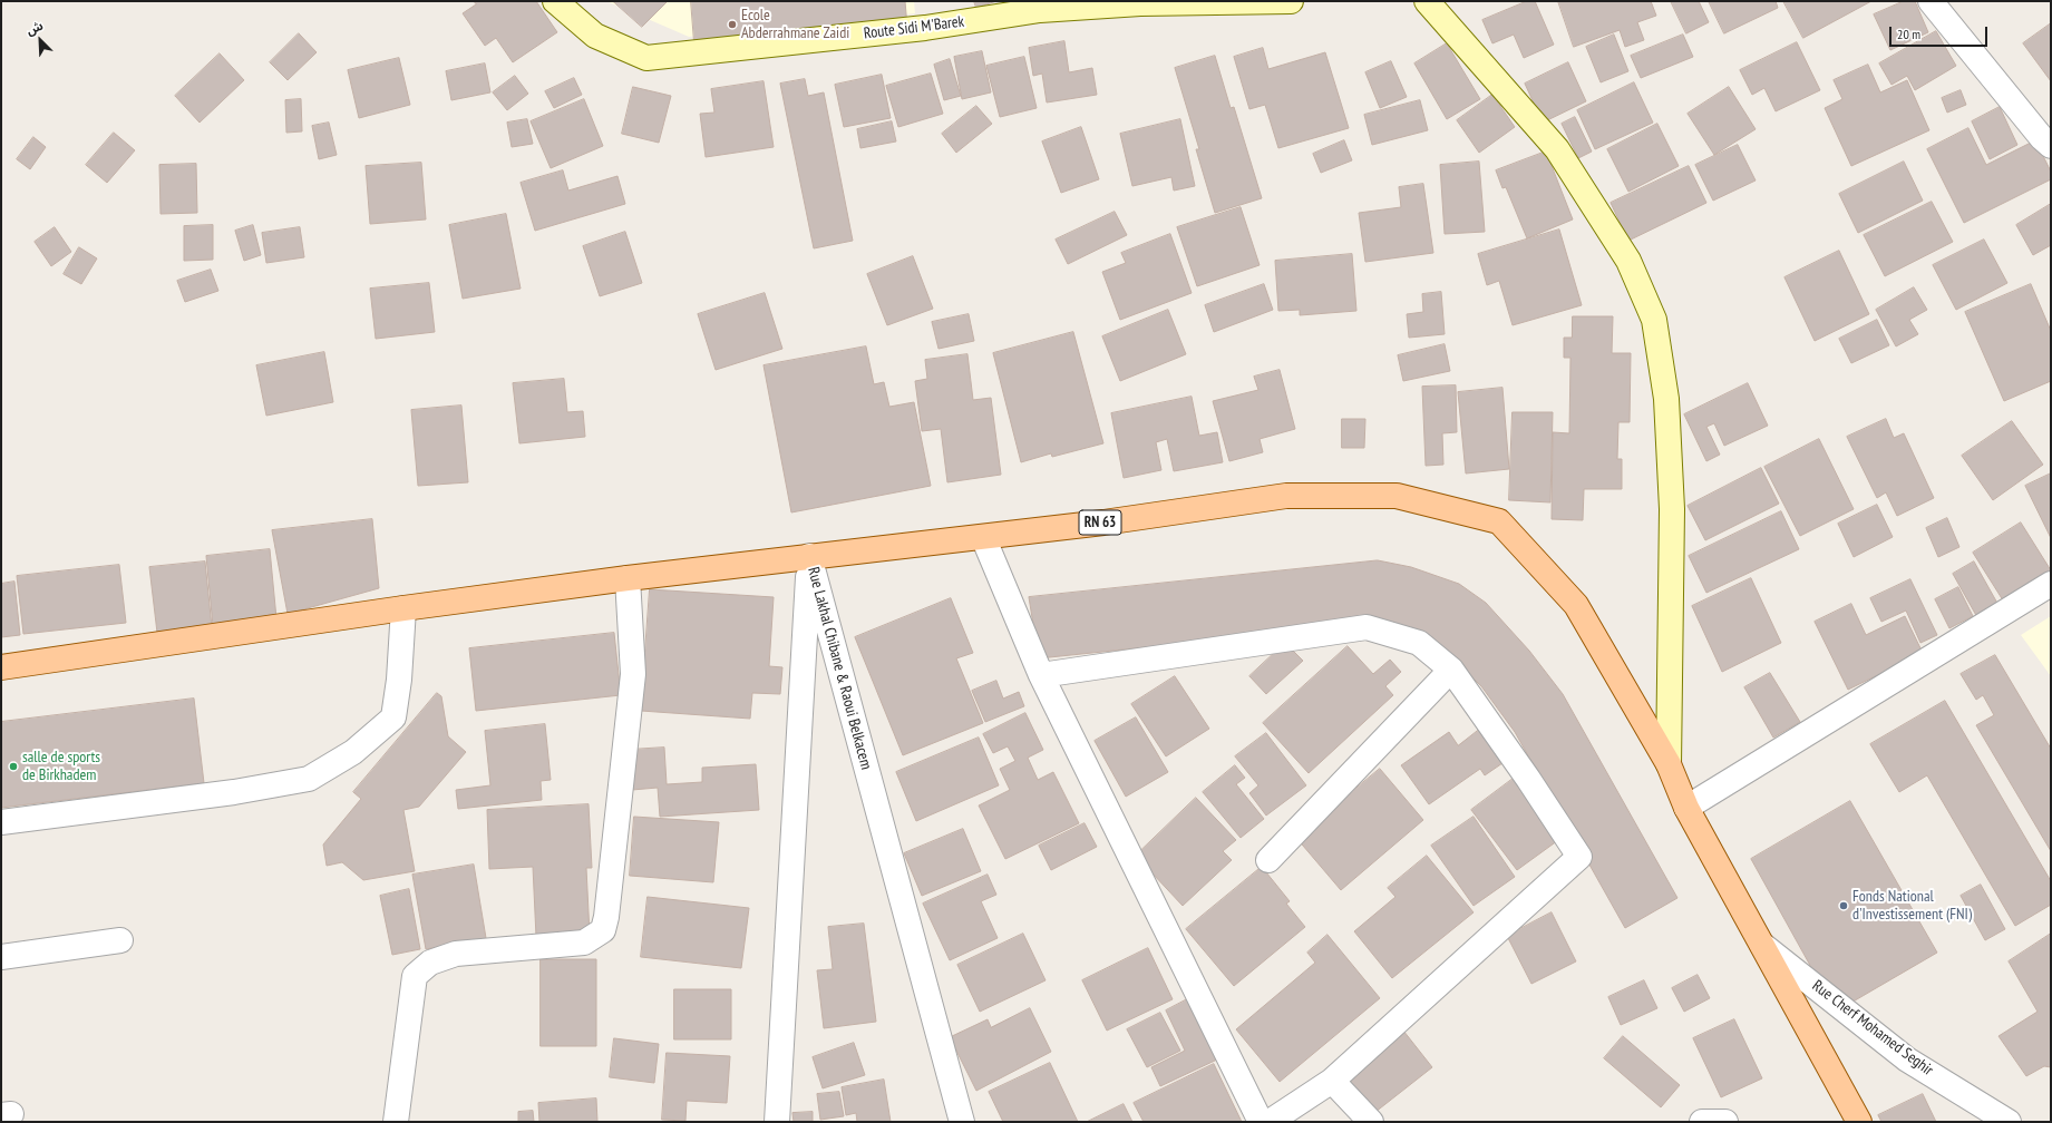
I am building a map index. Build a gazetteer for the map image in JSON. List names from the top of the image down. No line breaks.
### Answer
{"streets":{"main road":["Route Sidi M'Barek","RN 63"],"street":["Rue Lakhal Chibane & Raoui Belkacem","Rue Cherf Mohamed Seghir"]},"crossings":[["RN 63","Rue Lakhal Chibane & Raoui Belkacem"],["RN 63","Rue Cherf Mohamed Seghir"]],"places":["Ecole Abderrahmane Zaidi","salle de sports de Birkhadem","Fonds National d'Investissement (FNI)"],"scale_bar":"20 m","north":"top left"}
